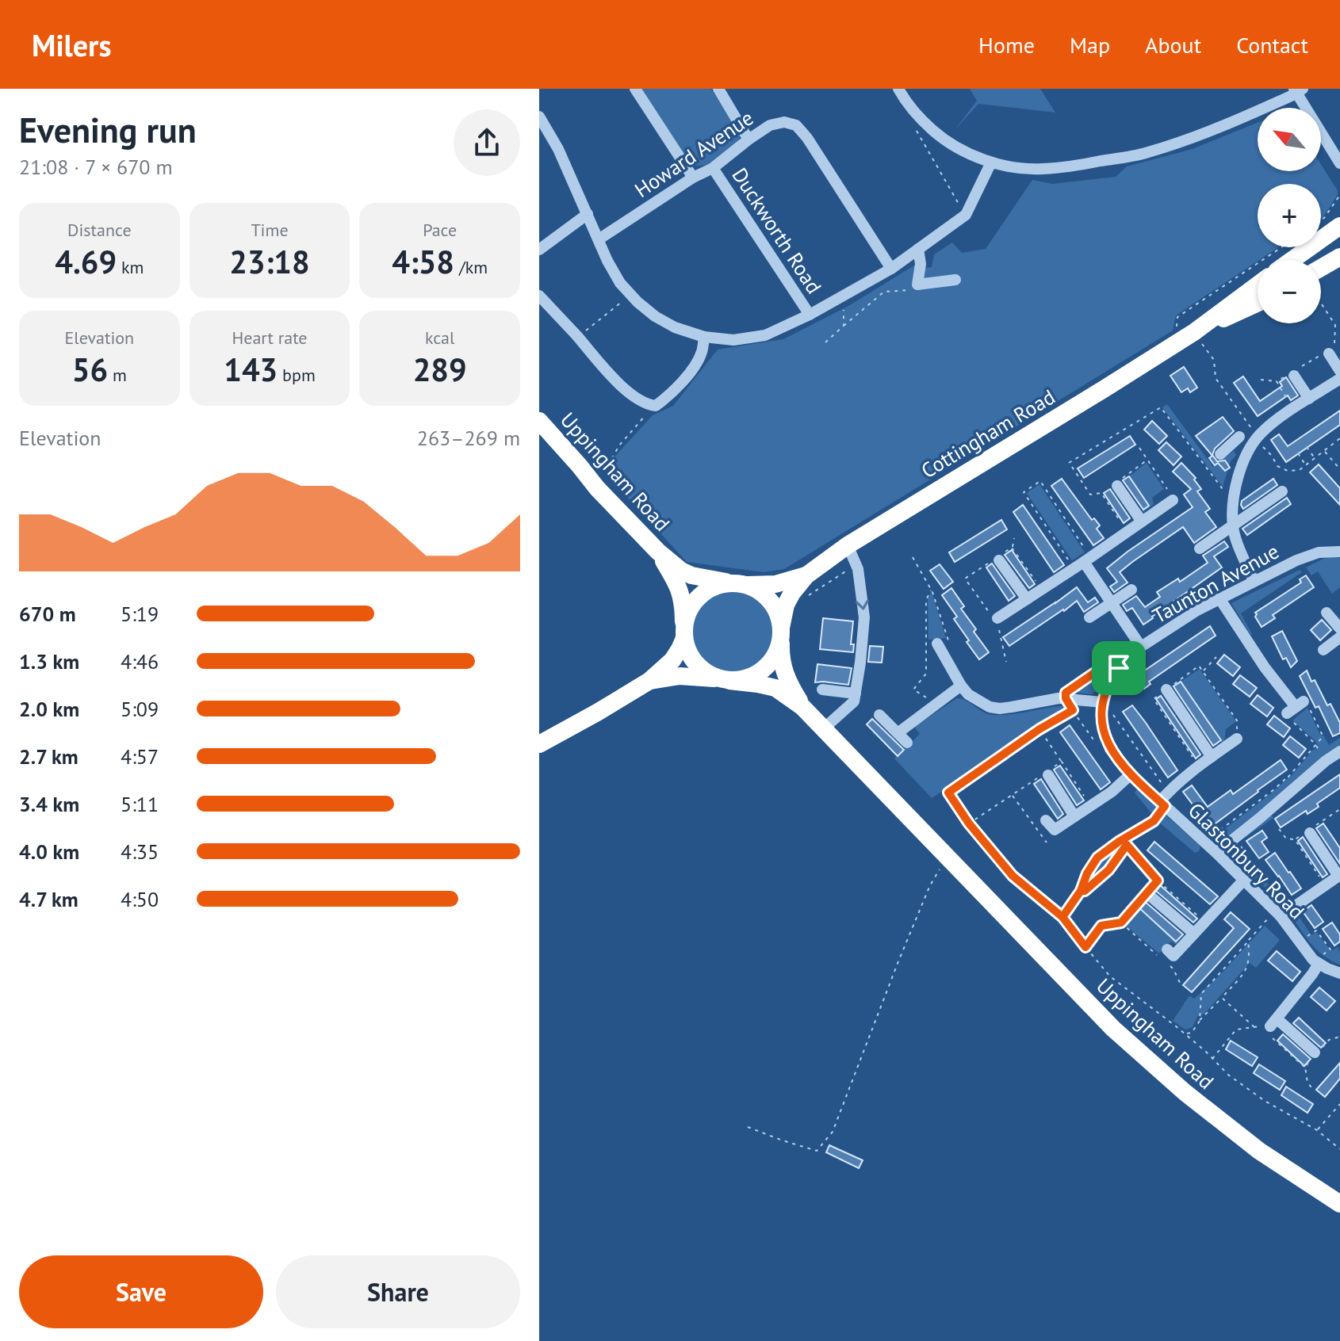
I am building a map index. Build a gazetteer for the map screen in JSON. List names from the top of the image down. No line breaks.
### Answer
{"streets":{"highway":["Cottingham Road","Uppingham Road"],"street":["Howard Avenue","Duckworth Road","Taunton Avenue","Glastonbury Road"]},"crossings":[["Howard Avenue","Duckworth Road"],["Cottingham Road","Uppingham Road"],["Taunton Avenue","Glastonbury Road"]],"north":"top left","page":{"header":"Milers","nav":["Home","Map","About","Contact"],"heading":["Evening run","21:08 · 7 × 670 m"],"map_buttons":["+","−"],"stats":[["Distance","4.69 km"],["Time","23:18"],["Pace","4:58 /km"],["Elevation","56 m"],["Heart rate","143 bpm"],["kcal","289"]],"chart":["Elevation","263–269 m"],"list":[{"name":"670 m","note":"5:19"},{"name":"1.3 km","note":"4:46"},{"name":"2.0 km","note":"5:09"},{"name":"2.7 km","note":"4:57"},{"name":"3.4 km","note":"5:11"},{"name":"4.0 km","note":"4:35"},{"name":"4.7 km","note":"4:50"}],"buttons":["Save","Share"]}}
